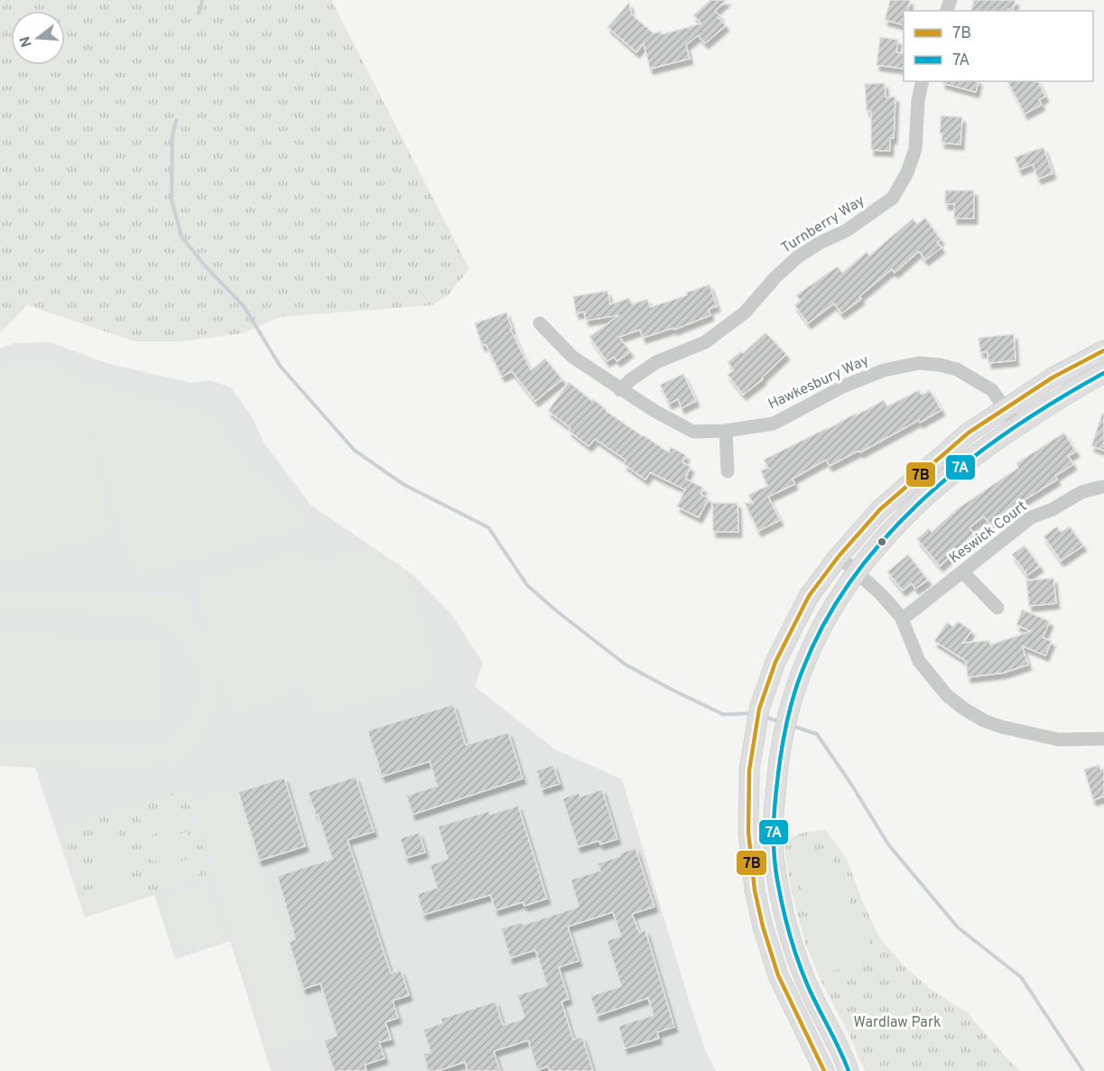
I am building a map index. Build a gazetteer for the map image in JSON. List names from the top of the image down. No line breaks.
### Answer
{"streets":{"street":["Turnberry Way","Hawkesbury Way","Keswick Court"]},"crossings":[["Turnberry Way","Hawkesbury Way"]],"parks":["Wardlaw Park"],"lines":["transit line 7B","transit line 7A"],"legend":["7B","7A"],"north":"left"}
